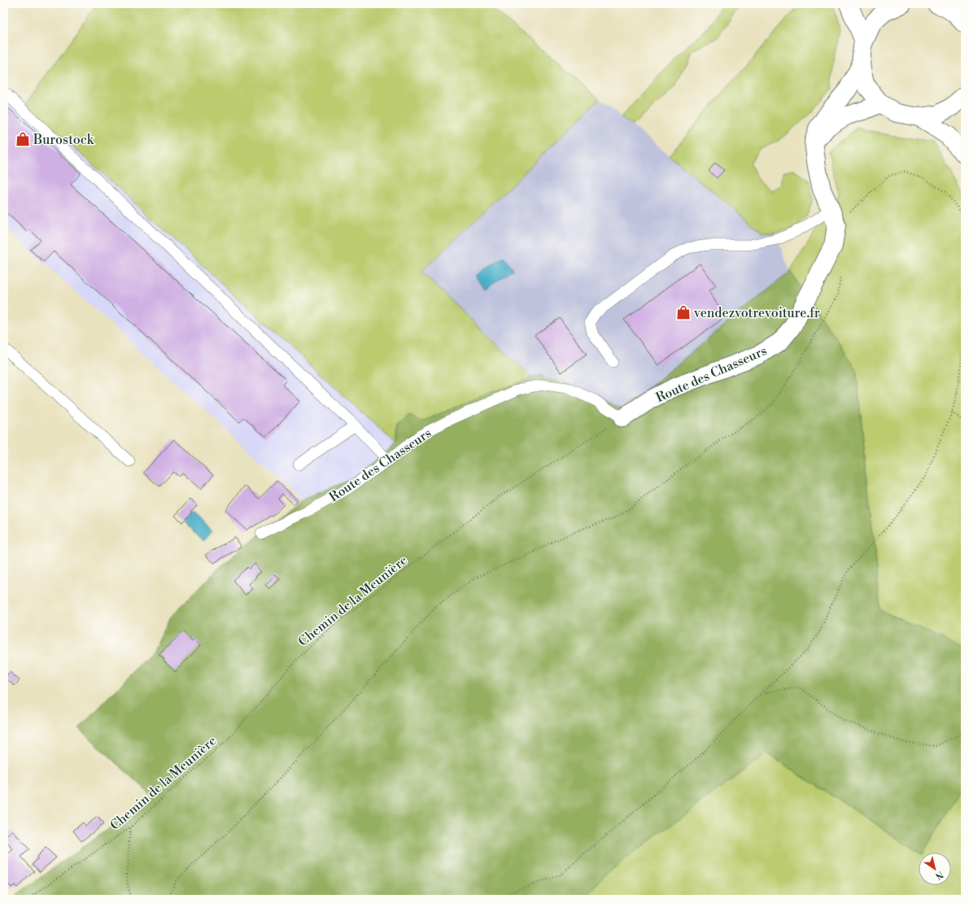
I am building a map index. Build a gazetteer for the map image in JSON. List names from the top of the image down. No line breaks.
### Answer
{"streets":{"street":["Route des Chasseurs"],"path":["Chemin de la Meunière"]},"crossings":[["Route des Chasseurs","Chemin de la Meunière"]],"places":{"shop":["Burostock","vendezvotrevoiture.fr"]},"north":"bottom right"}
